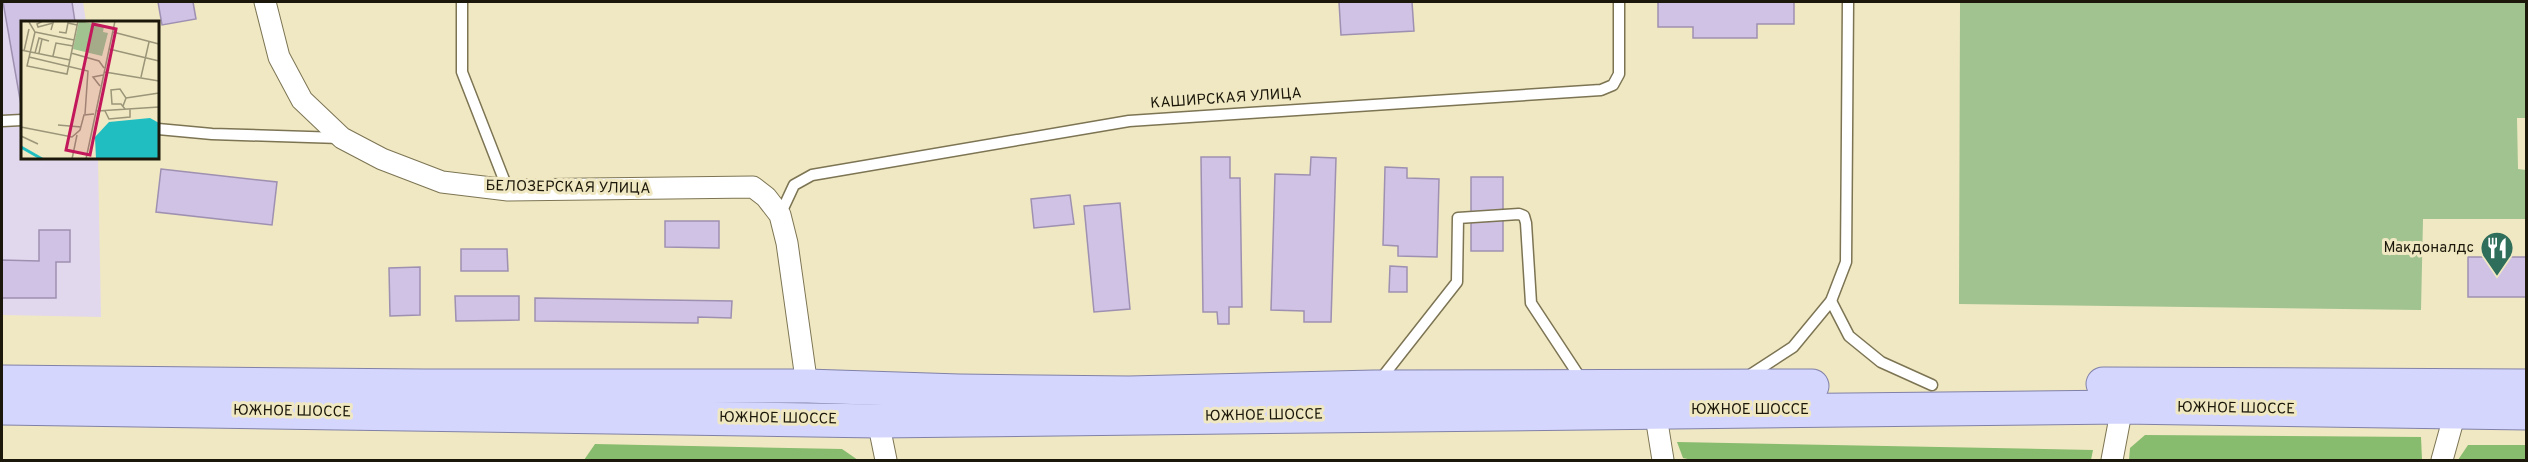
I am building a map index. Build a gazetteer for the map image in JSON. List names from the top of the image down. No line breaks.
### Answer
{"streets":{"main road":["ЮЖНОЕ ШОССЕ"],"street":["БЕЛОЗЕРСКАЯ УЛИЦА"],"lane":["КАШИРСКАЯ УЛИЦА"]},"crossings":[["КАШИРСКАЯ УЛИЦА","БЕЛОЗЕРСКАЯ УЛИЦА"],["БЕЛОЗЕРСКАЯ УЛИЦА","ЮЖНОЕ ШОССЕ"]],"places":{"restaurant":["Макдоналдс"]}}
